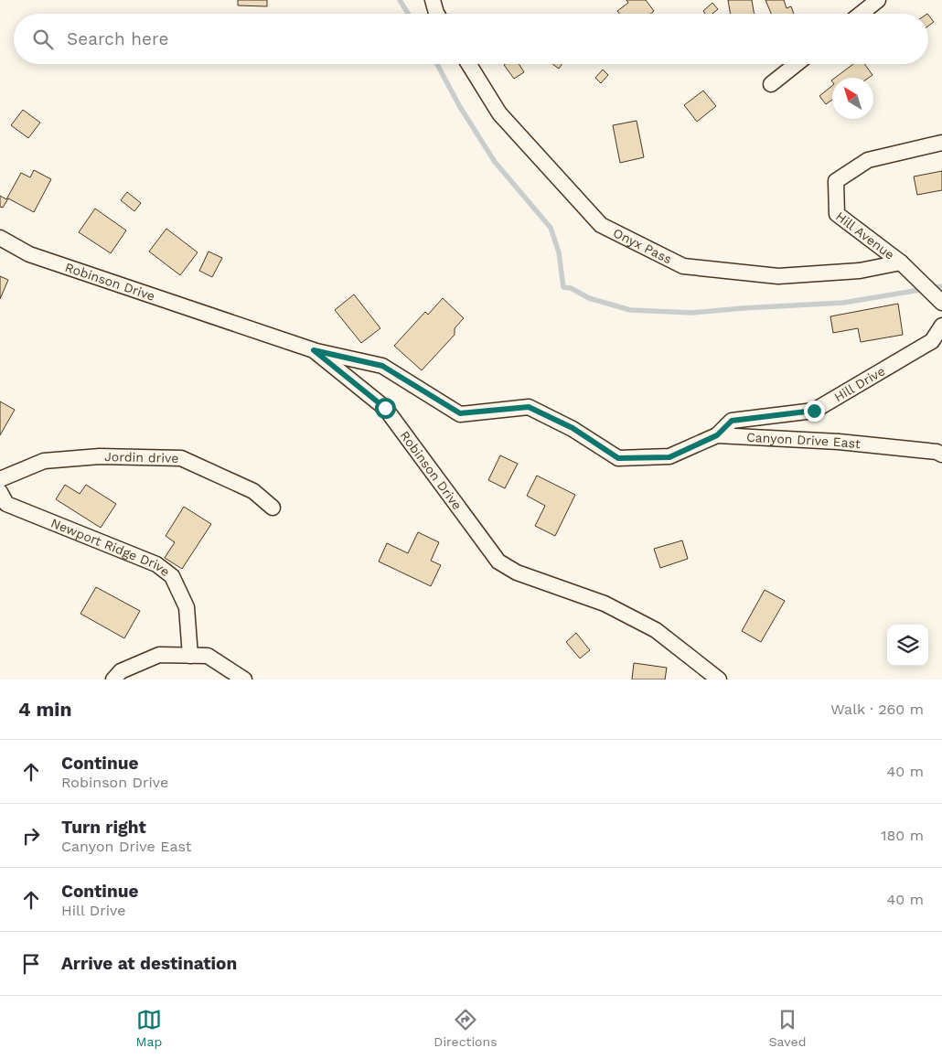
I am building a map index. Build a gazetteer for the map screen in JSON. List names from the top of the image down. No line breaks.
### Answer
{"streets":{"street":["Hill Avenue","Onyx Pass","Robinson Drive","Hill Drive","Canyon Drive East","Jordin drive","Newport Ridge Drive"]},"crossings":[["Hill Avenue","Onyx Pass"],["Robinson Drive","Canyon Drive East"],["Hill Drive","Canyon Drive East"]],"north":"top left","page":{"search":"Search here","heading":["4 min","Walk · 260 m"],"list":[["Continue","Robinson Drive","40 m"],["Turn right","Canyon Drive East","180 m"],["Continue","Hill Drive","40 m"],"Arrive at destination"],"nav":["Map","Directions","Saved"]}}
